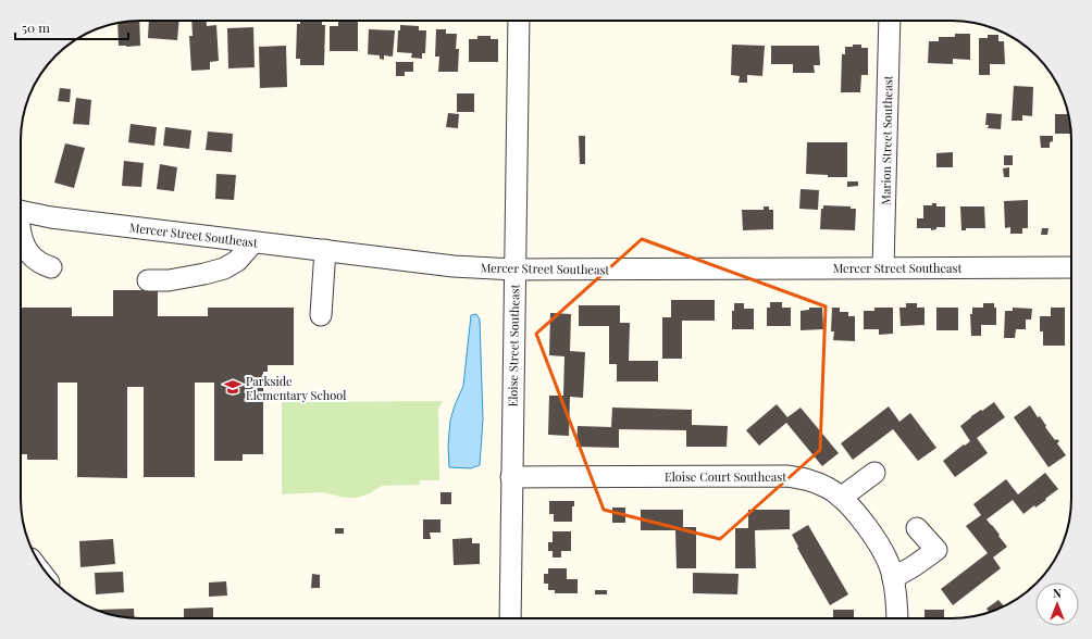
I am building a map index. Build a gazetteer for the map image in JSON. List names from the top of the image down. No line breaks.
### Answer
{"streets":{"street":["Marion Street Southeast","Mercer Street Southeast","Eloise Street Southeast","Eloise Court Southeast"]},"crossings":[["Marion Street Southeast","Mercer Street Southeast"],["Mercer Street Southeast","Eloise Street Southeast"],["Eloise Street Southeast","Eloise Court Southeast"]],"places":{"school or university":["Parkside Elementary School"]},"scale_bar":"50 m","north":"top"}
